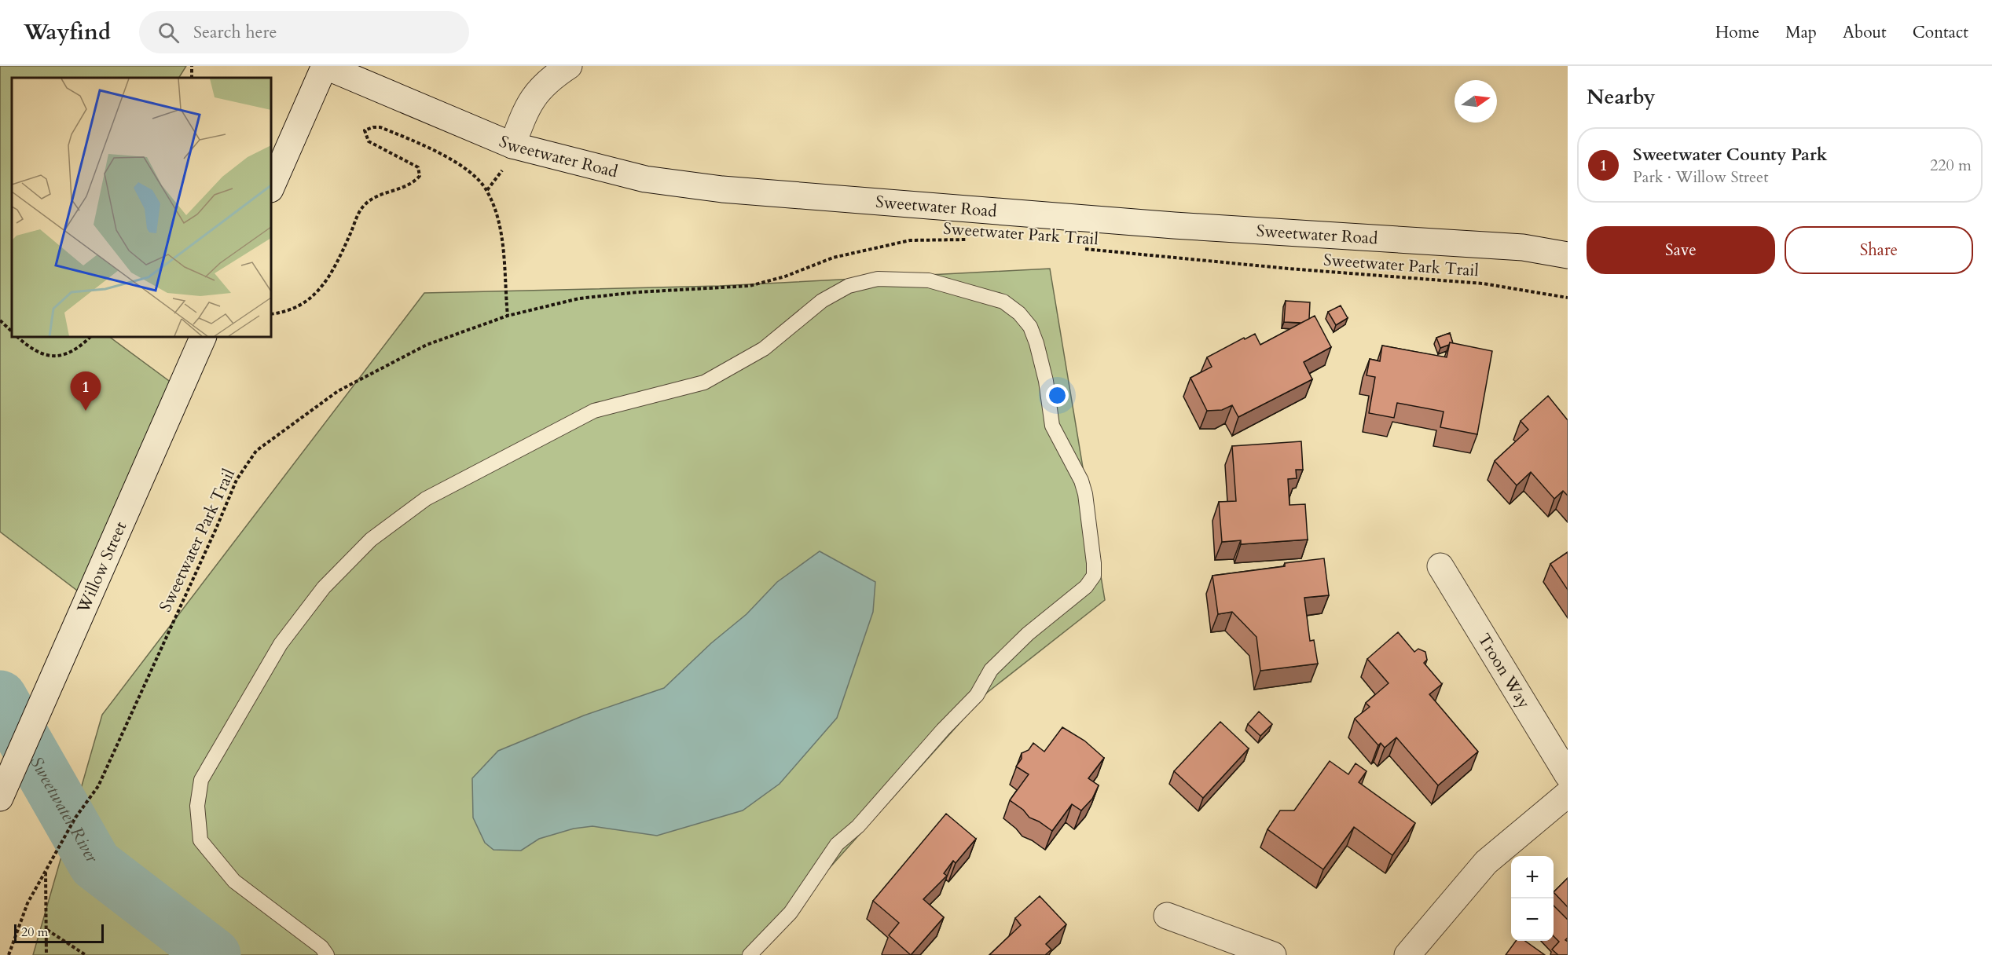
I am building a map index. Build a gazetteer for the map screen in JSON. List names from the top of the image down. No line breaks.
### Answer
{"streets":{"main road":["Sweetwater Road","Willow Street","Troon Way"],"path":["Sweetwater Park Trail"]},"water":["Sweetwater River"],"scale_bar":"20 m","north":"right","page":{"header":"Wayfind","search":"Search here","nav":["Home","Map","About","Contact"],"heading":"Nearby","list":[{"mark":"1","name":"Sweetwater County Park","note":"Park · Willow Street","value":"220 m"}],"buttons":["Save","Share"],"pins":"1","map_buttons":["+","−"],"scale":"20 m"}}
